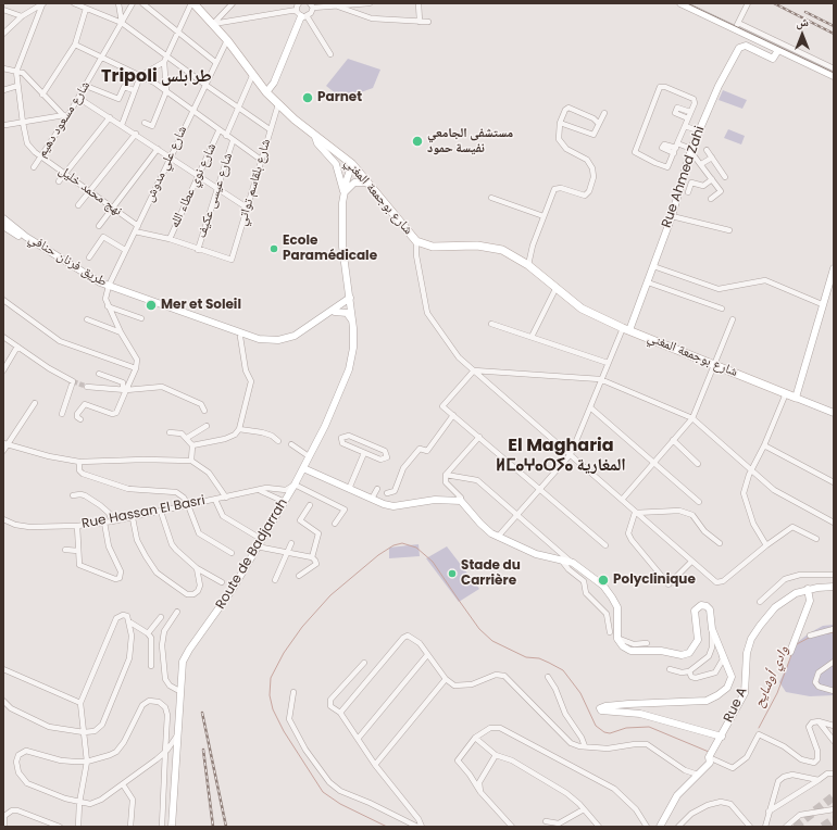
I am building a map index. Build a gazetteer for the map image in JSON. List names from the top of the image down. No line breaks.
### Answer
{"streets":{"main road":["Rue Ahmed Zahi","شارع بوجمعة المغني","طريق فرنان حنافي","Route de Badjarrah","Rue A"],"street":["شارع مسعود دهيم","شارع علي مدوش","شارع بلقاسم تواتي","شارع نوي عطاء الله","نهج محمد خليل","شارع عيسى عكيف","Rue Hassan El Basri"]},"crossings":[["شارع مسعود دهيم","نهج محمد خليل"],["شارع علي مدوش","نهج محمد خليل"],["شارع علي مدوش","شارع بوجمعة المغني"],["شارع علي مدوش","طريق فرنان حنافي"],["Rue Ahmed Zahi","شارع بوجمعة المغني"],["شارع بلقاسم تواتي","شارع عيسى عكيف"],["شارع بلقاسم تواتي","شارع بوجمعة المغني"],["طريق فرنان حنافي","Route de Badjarrah"],["Rue Hassan El Basri","Route de Badjarrah"]],"districts":["Tripoli طرابلس","El Magharia ⵍⵎⴰⵖⴰⵔⵢⴰ المغارية"],"water":["وادي أوشايح"],"places":["Parnet","مستشفى الجامعي نفيسة حمود","Ecole Paramédicale","Mer et Soleil","Stade du Carrière","Polyclinique"],"north":"top"}
